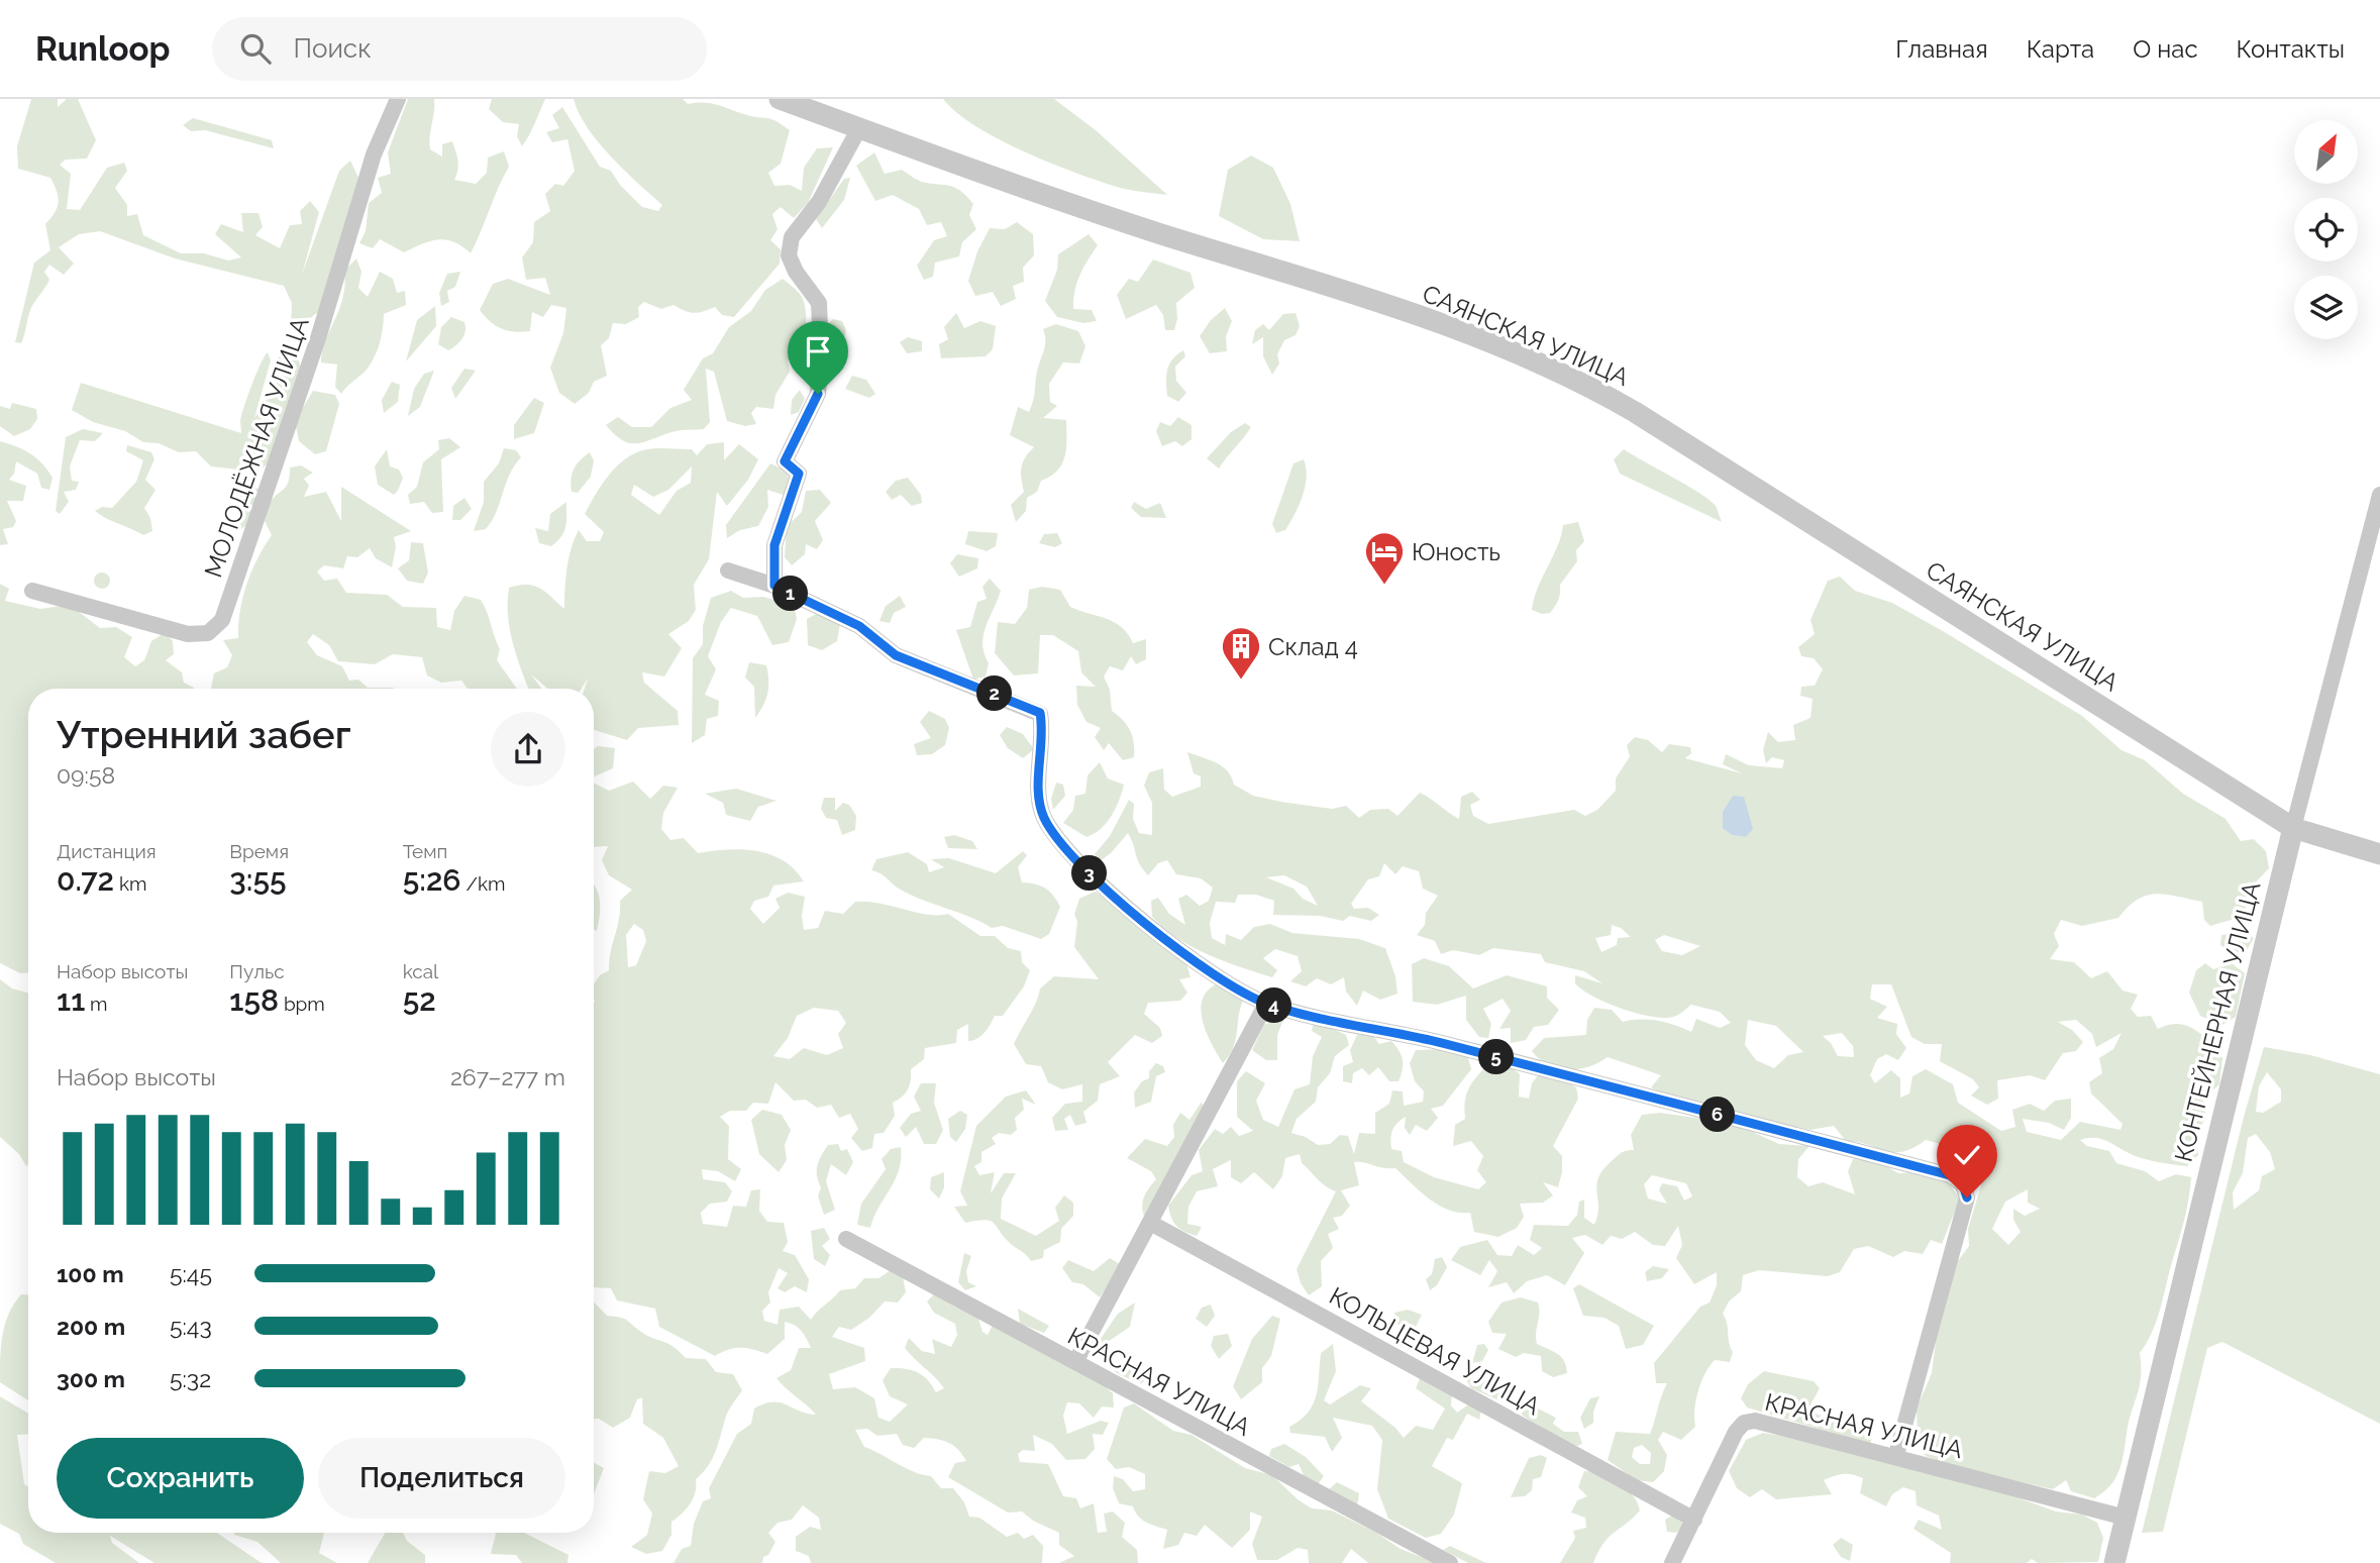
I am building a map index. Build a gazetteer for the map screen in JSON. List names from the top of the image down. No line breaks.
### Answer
{"streets":{"street":["САЯНСКАЯ УЛИЦА","МОЛОДЁЖНАЯ УЛИЦА","КОНТЕЙНЕРНАЯ УЛИЦА","КОЛЬЦЕВАЯ УЛИЦА","КРАСНАЯ УЛИЦА"]},"crossings":[["САЯНСКАЯ УЛИЦА","КОНТЕЙНЕРНАЯ УЛИЦА"],["КОНТЕЙНЕРНАЯ УЛИЦА","КРАСНАЯ УЛИЦА"],["КОЛЬЦЕВАЯ УЛИЦА","КРАСНАЯ УЛИЦА"]],"places":{"hotel":["Юность"],"building":["Склад 4"]},"north":"top right","page":{"header":"Runloop","search":"Поиск","nav":["Главная","Карта","О нас","Контакты"],"pins":["1","2","3","4","5","6"],"heading":["Утренний забег","09:58"],"stats":[["Дистанция","0.72 km"],["Время","3:55"],["Темп","5:26 /km"],["Набор высоты","11 m"],["Пульс","158 bpm"],["kcal","52"]],"chart":["Набор высоты","267–277 m"],"list":[{"name":"100 m","note":"5:45"},{"name":"200 m","note":"5:43"},{"name":"300 m","note":"5:32"}],"buttons":["Сохранить","Поделиться"]}}
